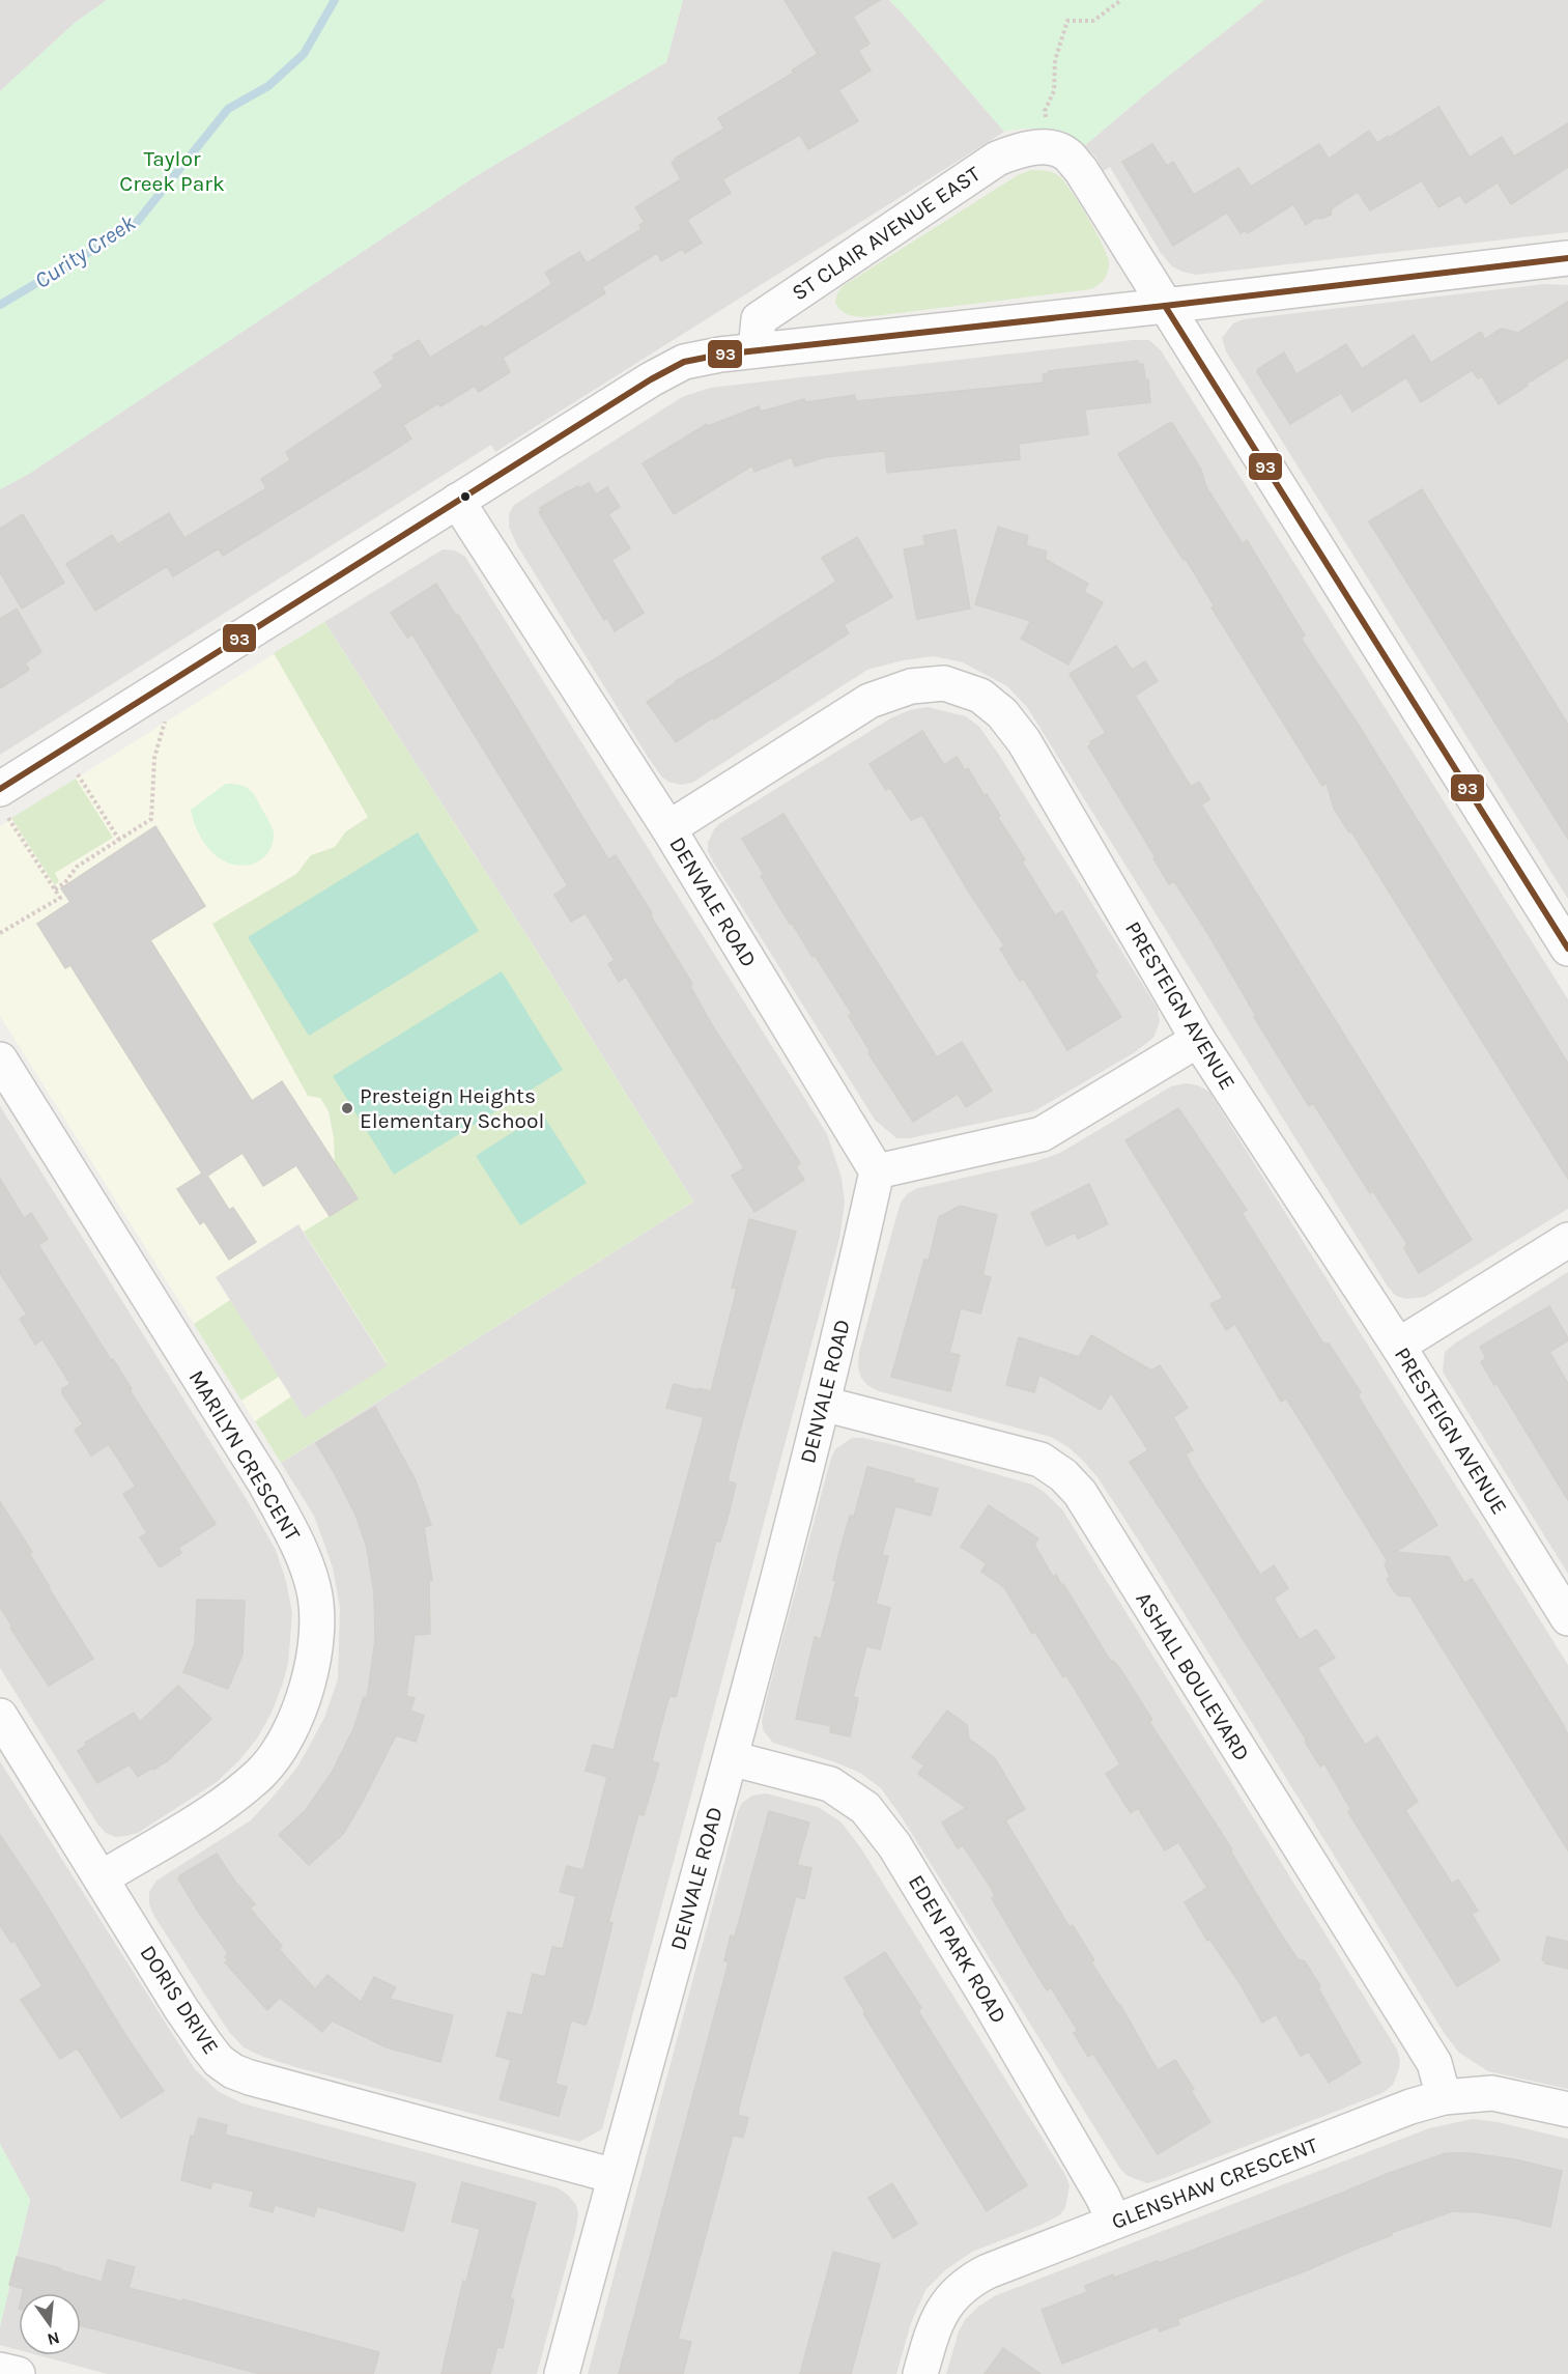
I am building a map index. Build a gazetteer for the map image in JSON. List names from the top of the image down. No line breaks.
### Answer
{"streets":{"street":["ST CLAIR AVENUE EAST","DENVALE ROAD","PRESTEIGN AVENUE","MARILYN CRESCENT","ASHALL BOULEVARD","EDEN PARK ROAD","DORIS DRIVE","GLENSHAW CRESCENT"]},"crossings":[["DENVALE ROAD","PRESTEIGN AVENUE"],["DENVALE ROAD","ASHALL BOULEVARD"],["DENVALE ROAD","EDEN PARK ROAD"],["DENVALE ROAD","DORIS DRIVE"],["MARILYN CRESCENT","DORIS DRIVE"],["ASHALL BOULEVARD","GLENSHAW CRESCENT"],["EDEN PARK ROAD","GLENSHAW CRESCENT"]],"water":["Curity Creek"],"parks":["Taylor Creek Park"],"places":["Presteign Heights Elementary School"],"lines":["transit line 93"],"north":"bottom"}
